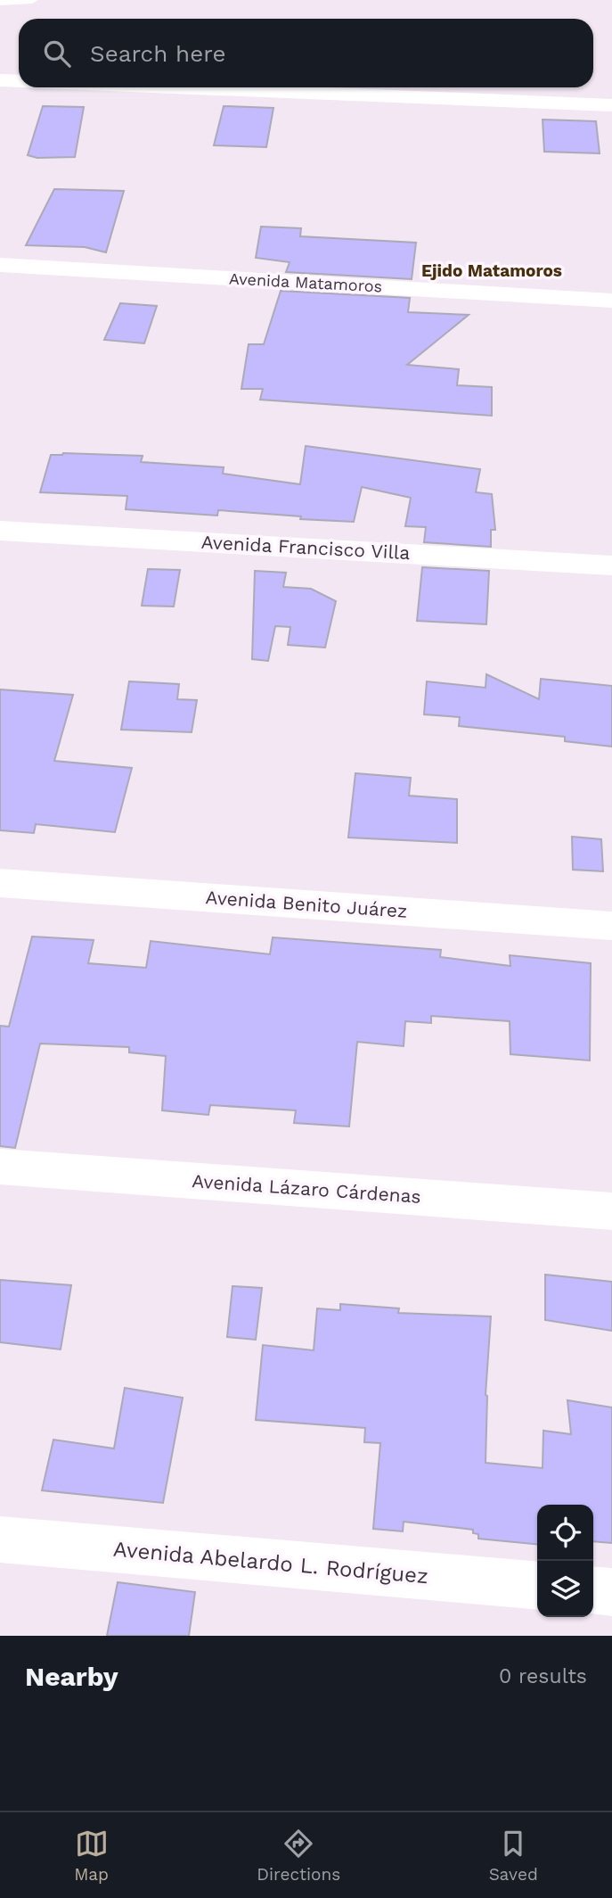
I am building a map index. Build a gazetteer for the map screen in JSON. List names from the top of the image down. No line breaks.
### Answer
{"streets":{"street":["Avenida Matamoros","Avenida Francisco Villa","Avenida Benito Juárez","Avenida Lázaro Cárdenas","Avenida Abelardo L. Rodríguez"]},"districts":["Ejido Matamoros"],"page":{"search":"Search here","heading":["Nearby","0 results"],"nav":["Map","Directions","Saved"]}}
